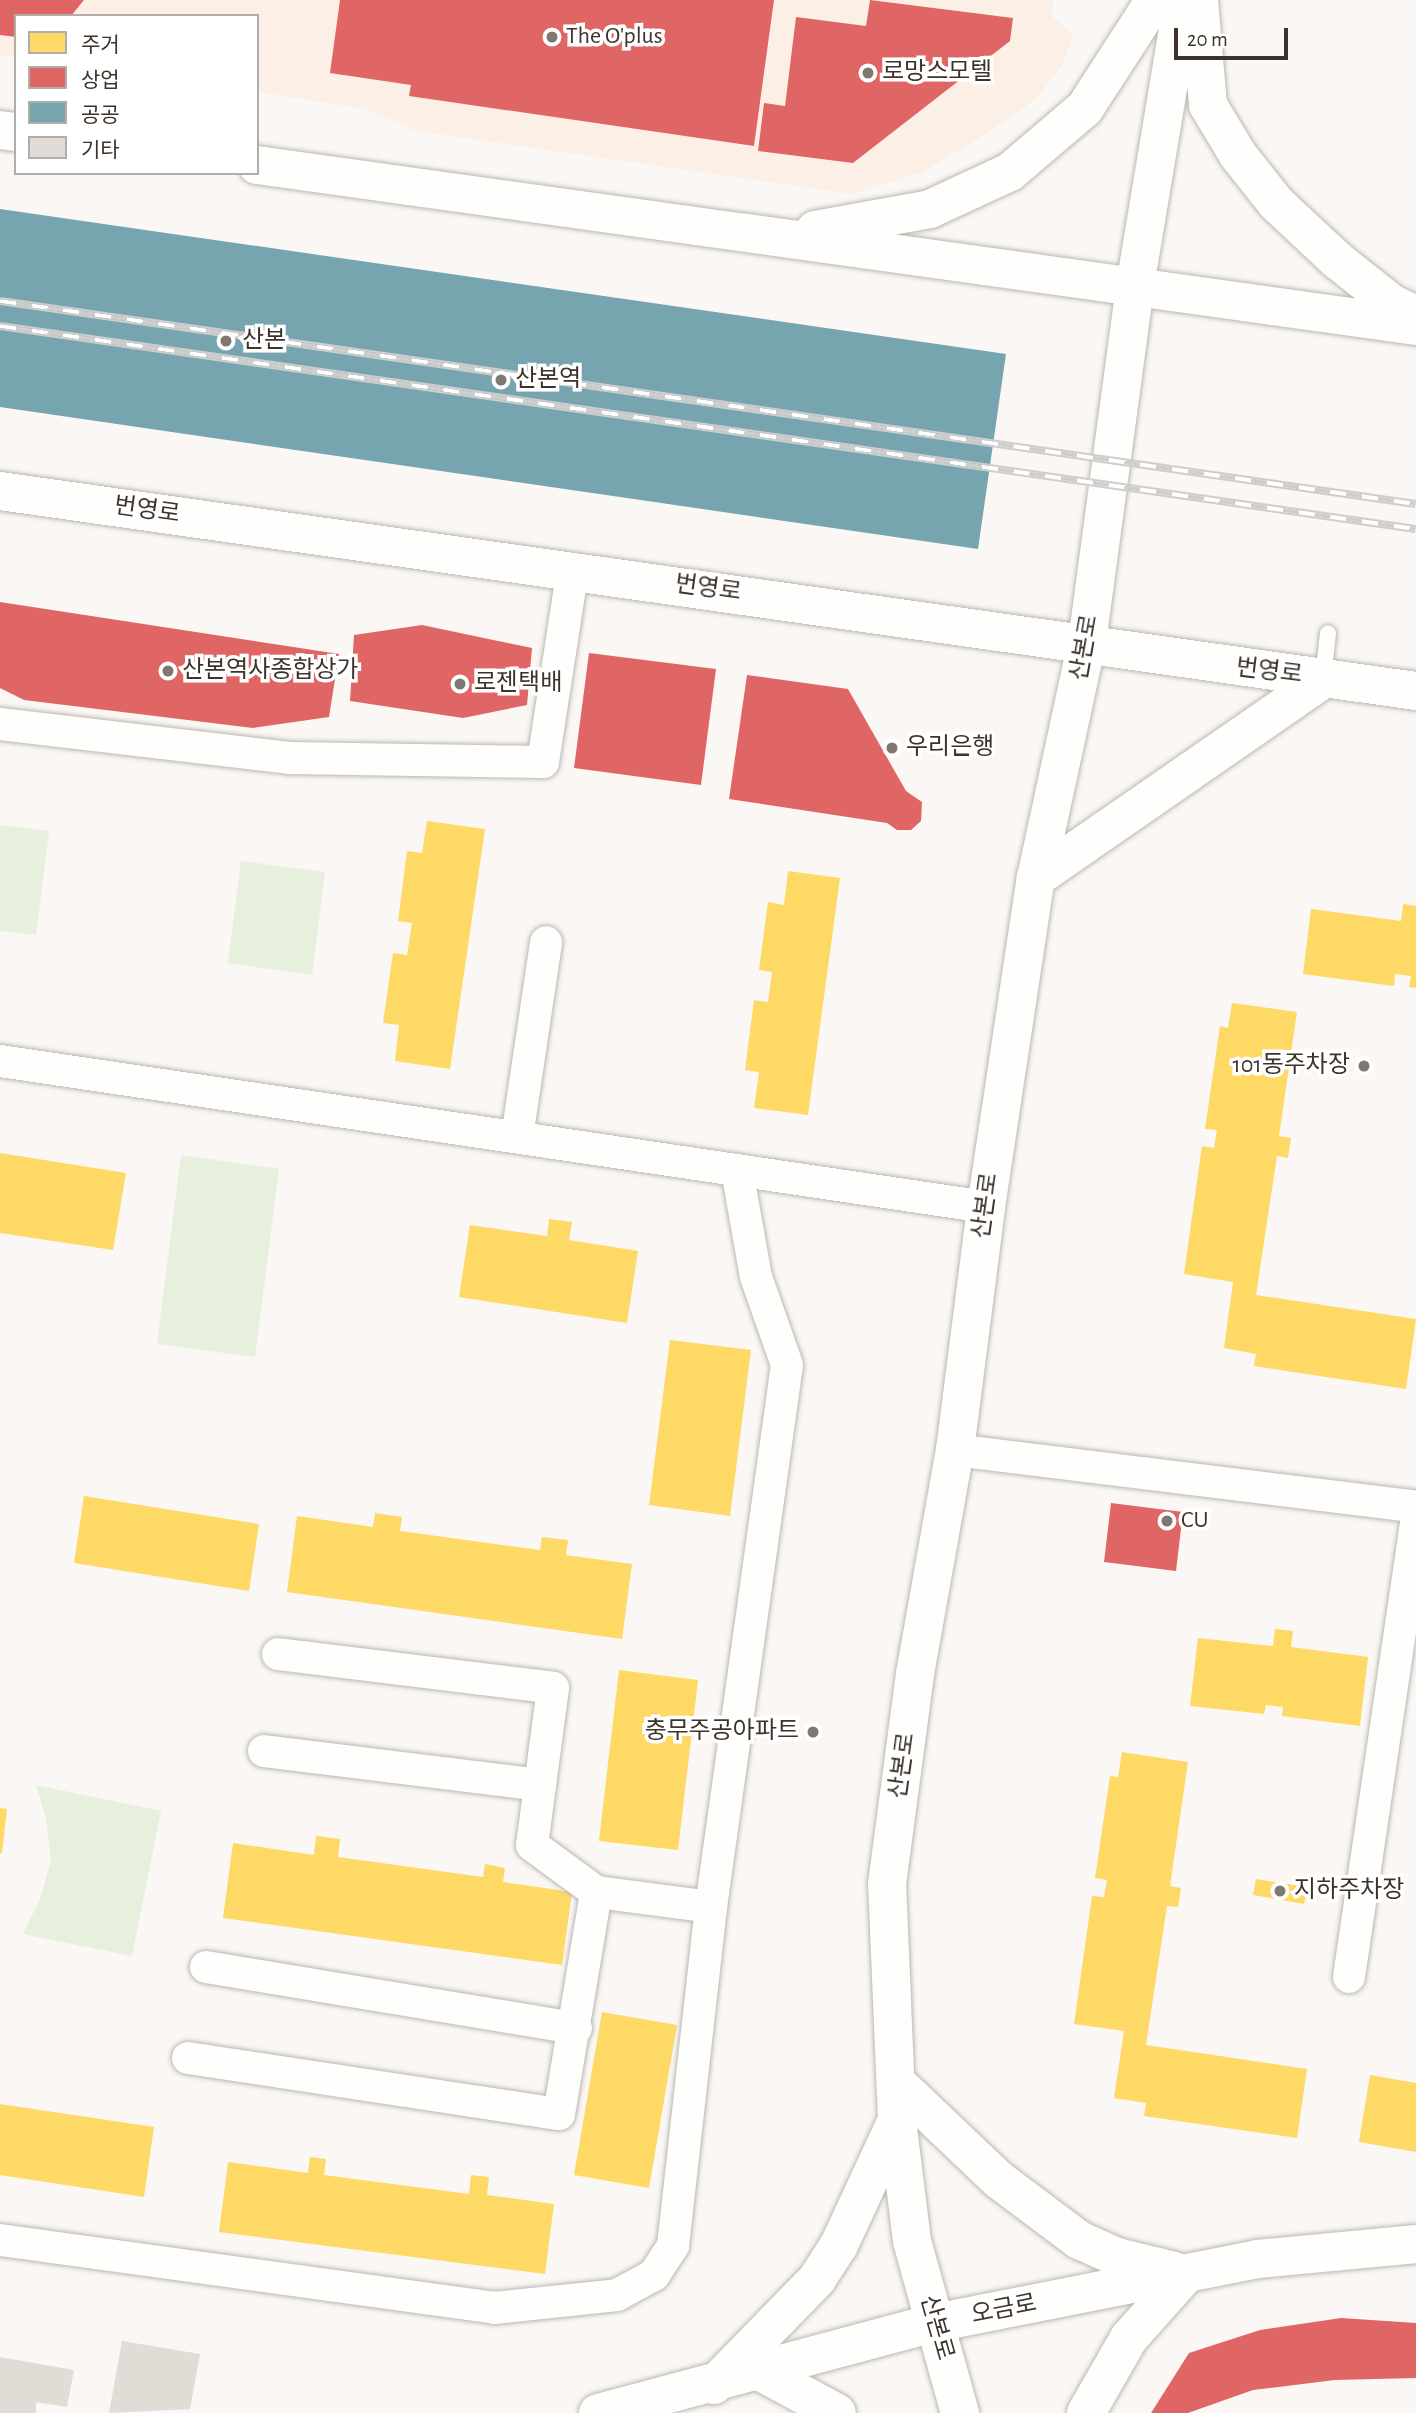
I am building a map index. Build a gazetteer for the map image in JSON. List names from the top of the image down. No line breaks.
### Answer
{"streets":{"street":["번영로","산본로","오금로"]},"crossings":[["번영로","산본로"],["산본로","오금로"]],"places":["The O'plus","로망스모텔","산본","산본역","산본역사종합상가","로젠택배","우리은행","101동주차장","CU","충무주공아파트","지하주차장"],"legend":["주거","상업","공공","기타"],"scale_bar":"20 m"}
